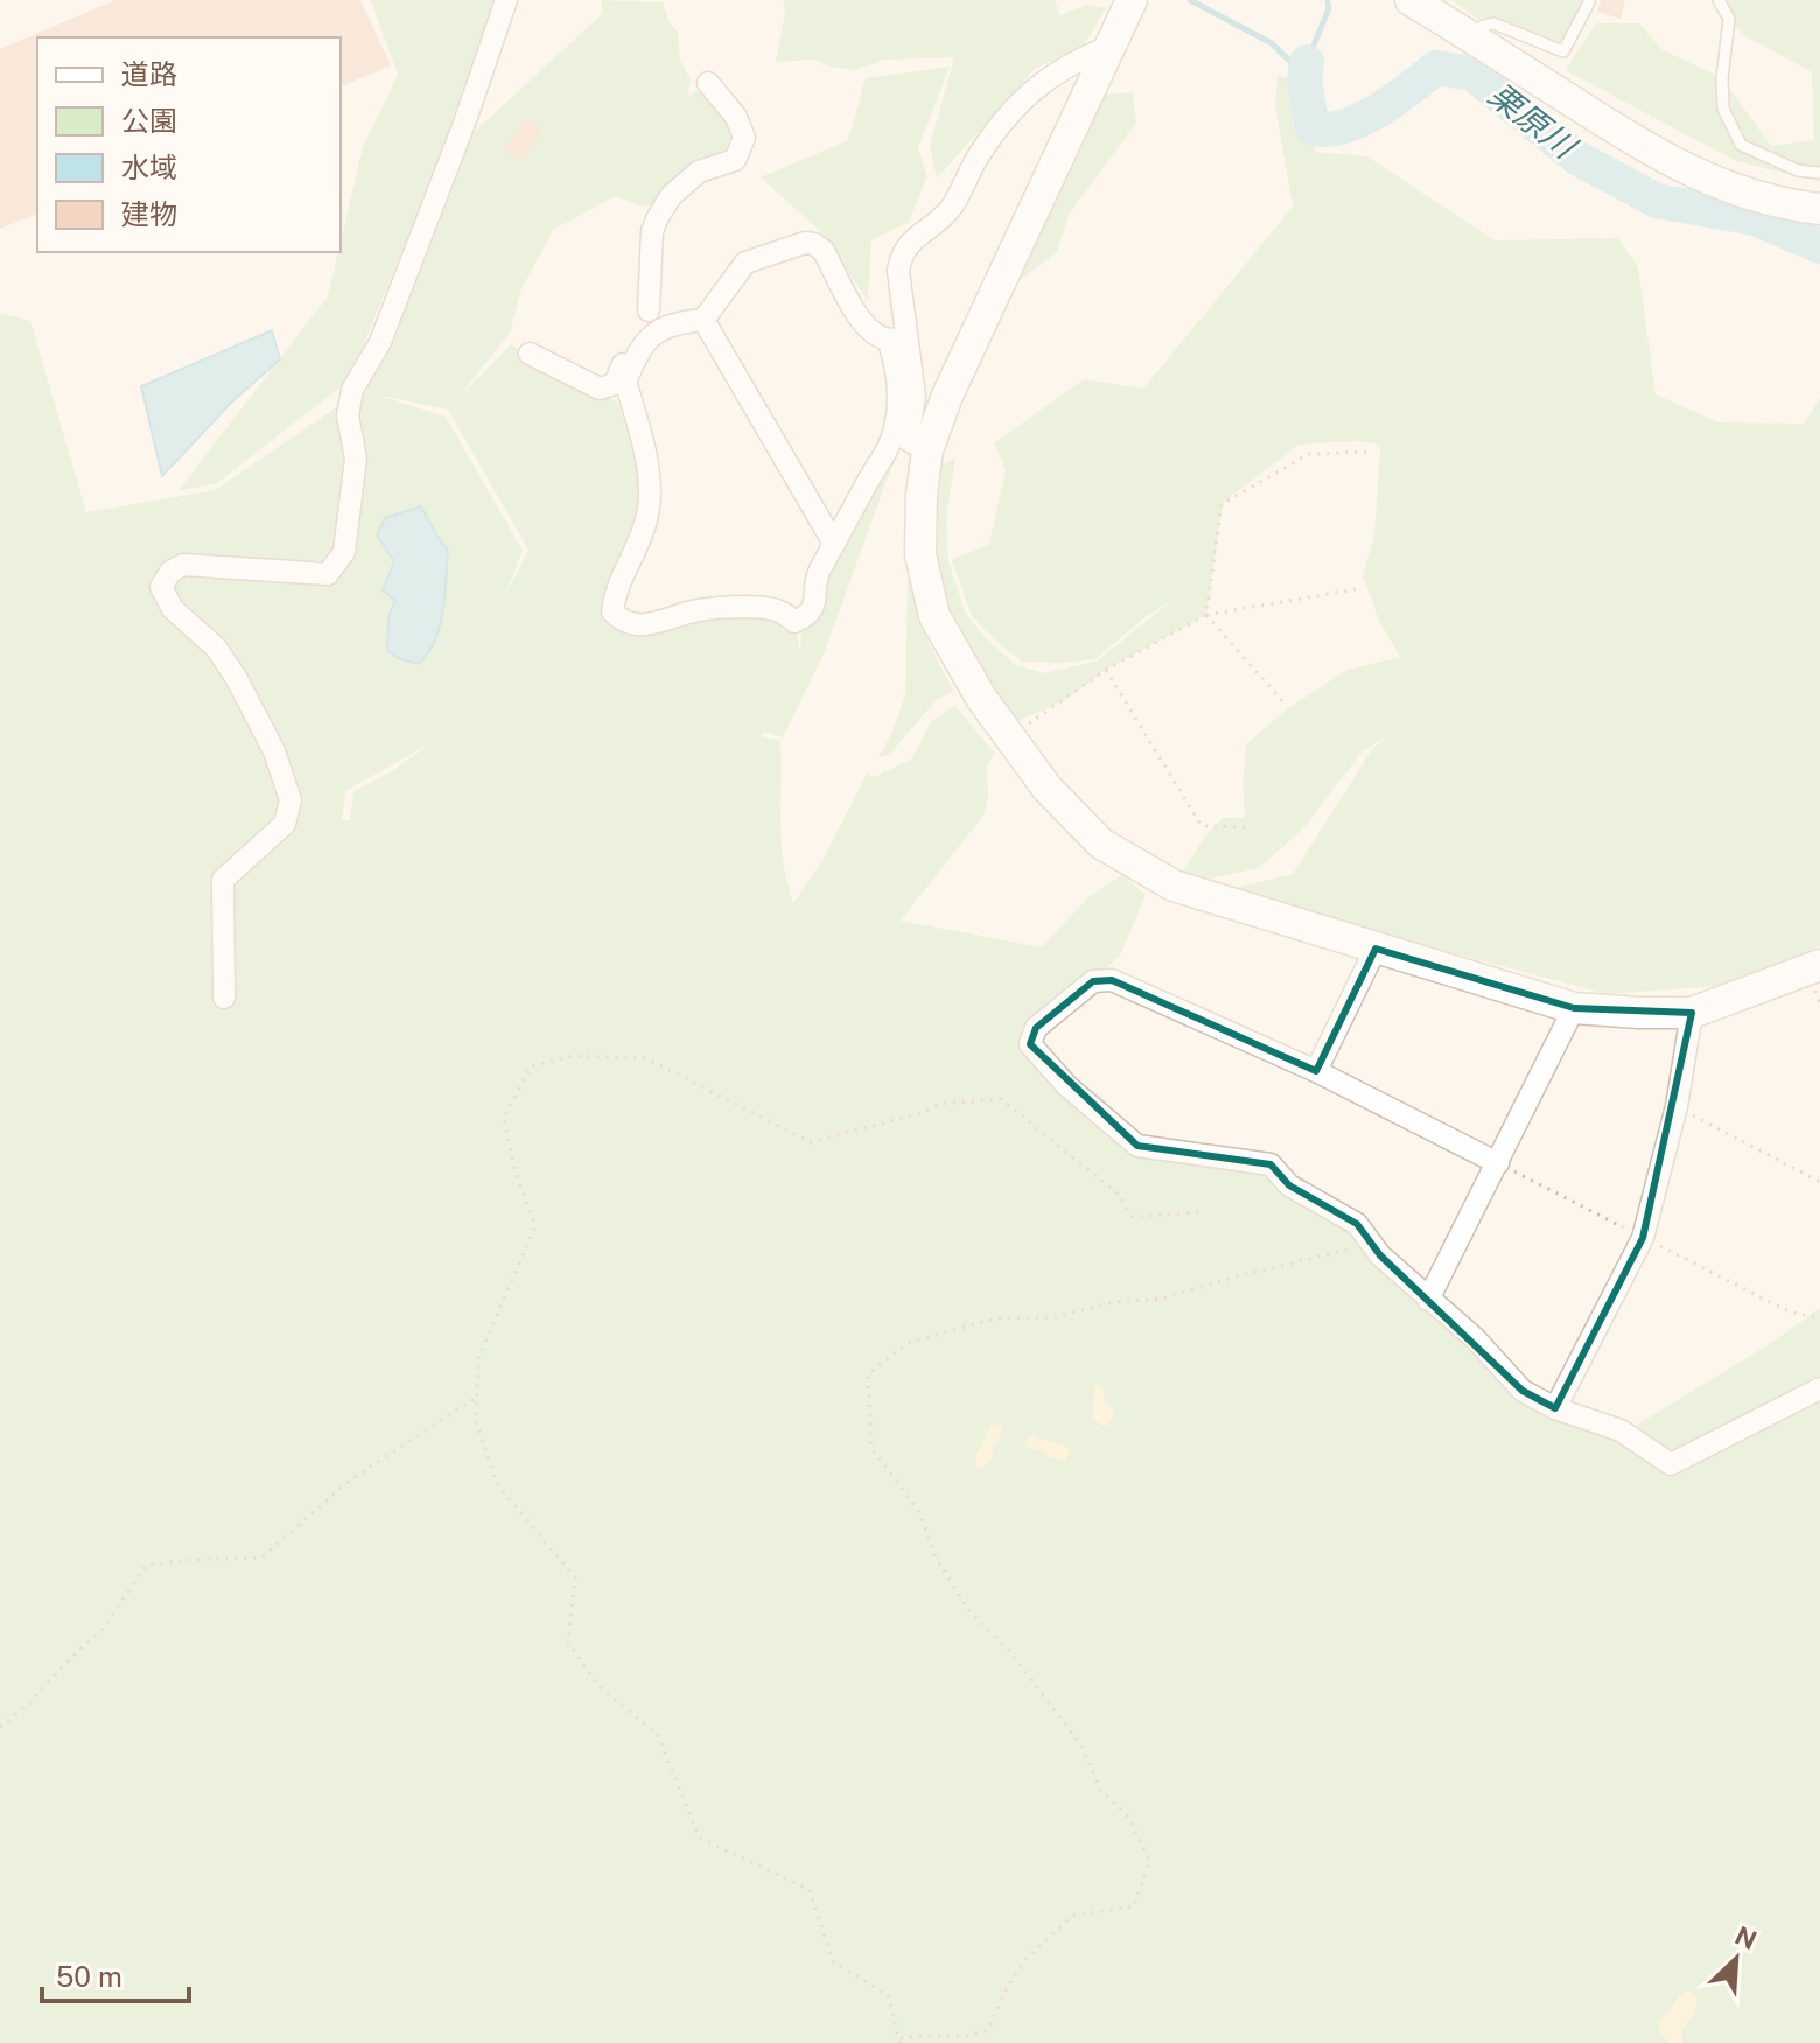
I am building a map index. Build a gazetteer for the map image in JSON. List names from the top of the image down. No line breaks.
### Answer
{"water":["栗原川"],"legend":["道路","公園","水域","建物"],"scale_bar":"50 m","north":"top right"}
